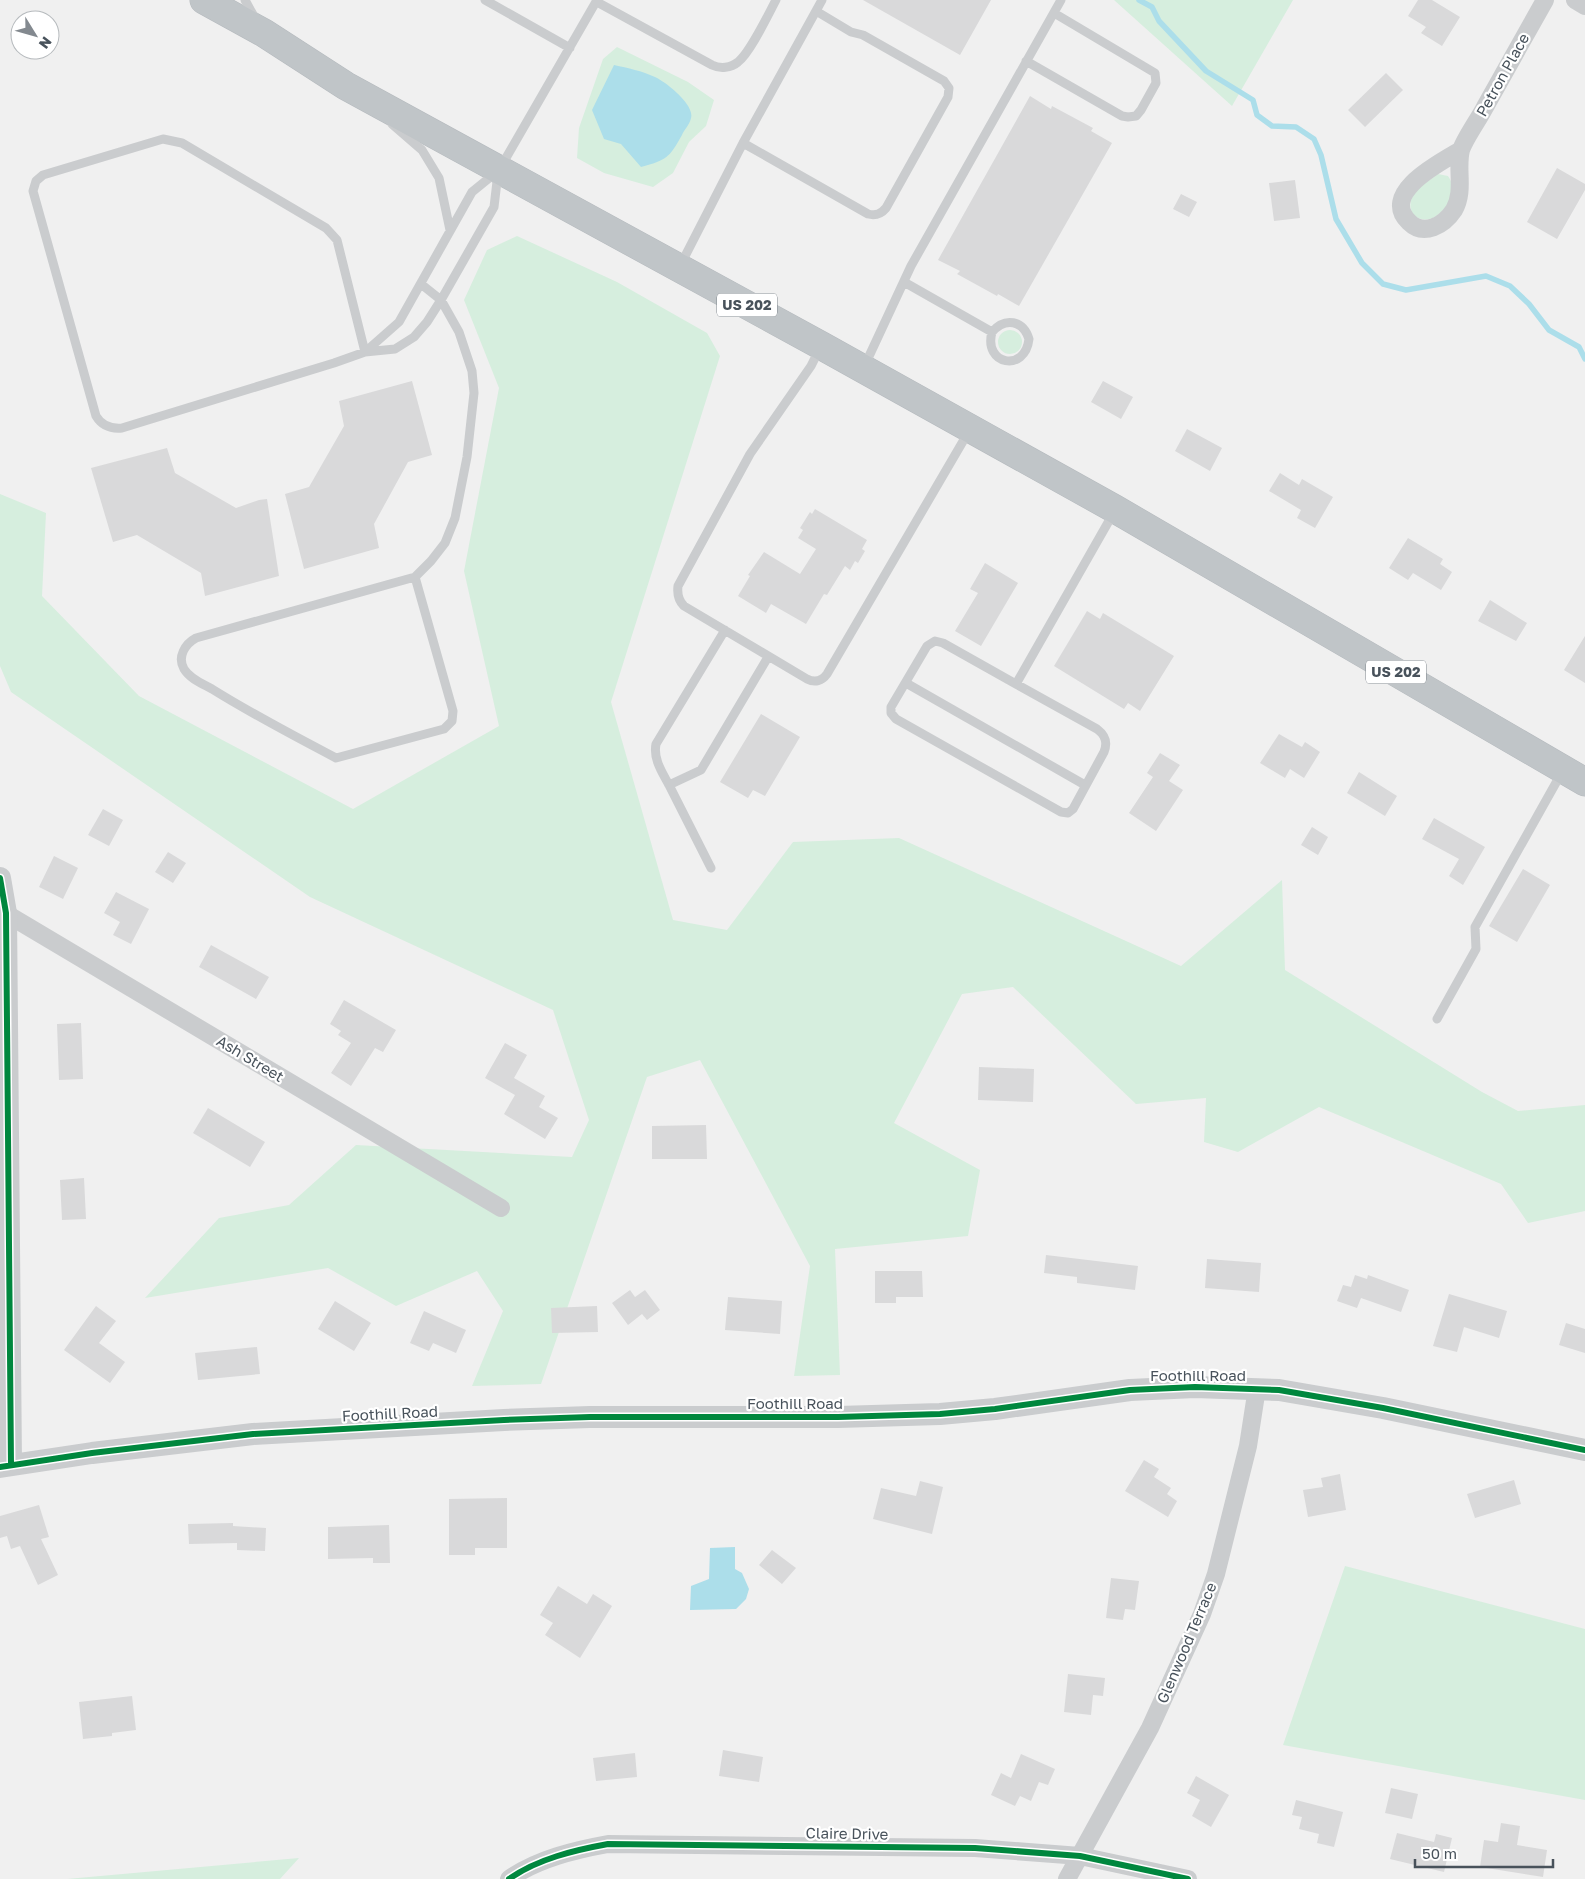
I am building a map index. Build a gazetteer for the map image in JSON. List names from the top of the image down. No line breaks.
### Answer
{"streets":{"highway":["US 202"],"street":["Petron Place","Ash Street","Foothill Road","Glenwood Terrace","Claire Drive"]},"crossings":[["Foothill Road","Glenwood Terrace"],["Glenwood Terrace","Claire Drive"]],"scale_bar":"50 m","north":"bottom right"}
